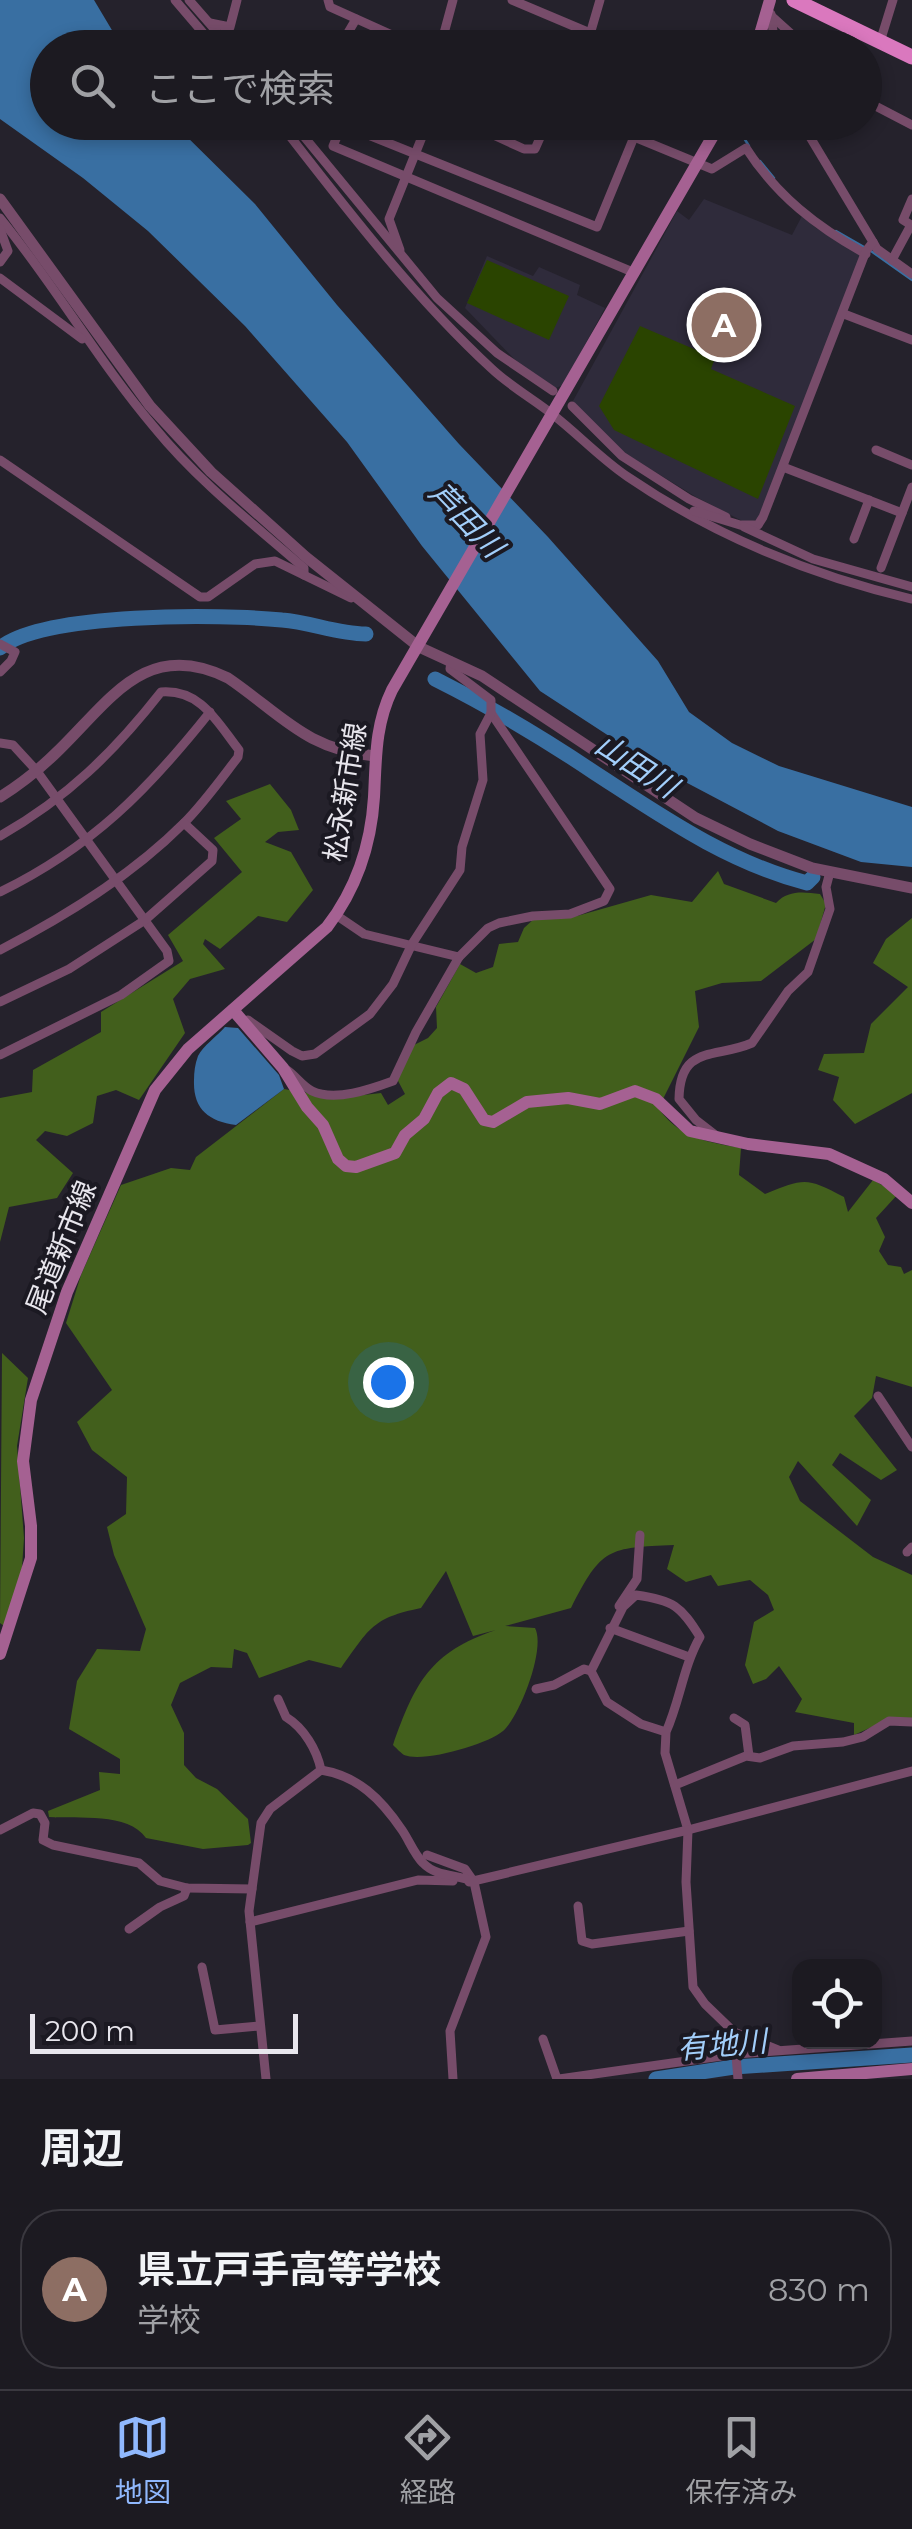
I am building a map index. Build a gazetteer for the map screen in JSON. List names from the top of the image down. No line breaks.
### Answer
{"streets":{"main road":["松永新市線","尾道新市線"]},"crossings":[["松永新市線","尾道新市線"]],"water":["芦田川","山田川","有地川"],"scale_bar":"200 m","page":{"search":"ここで検索","pins":"A","scale":"200 m","heading":"周辺","list":[{"mark":"A","name":"県立戸手高等学校","note":"学校","value":"830 m"}],"nav":["地図","経路","保存済み"]}}
